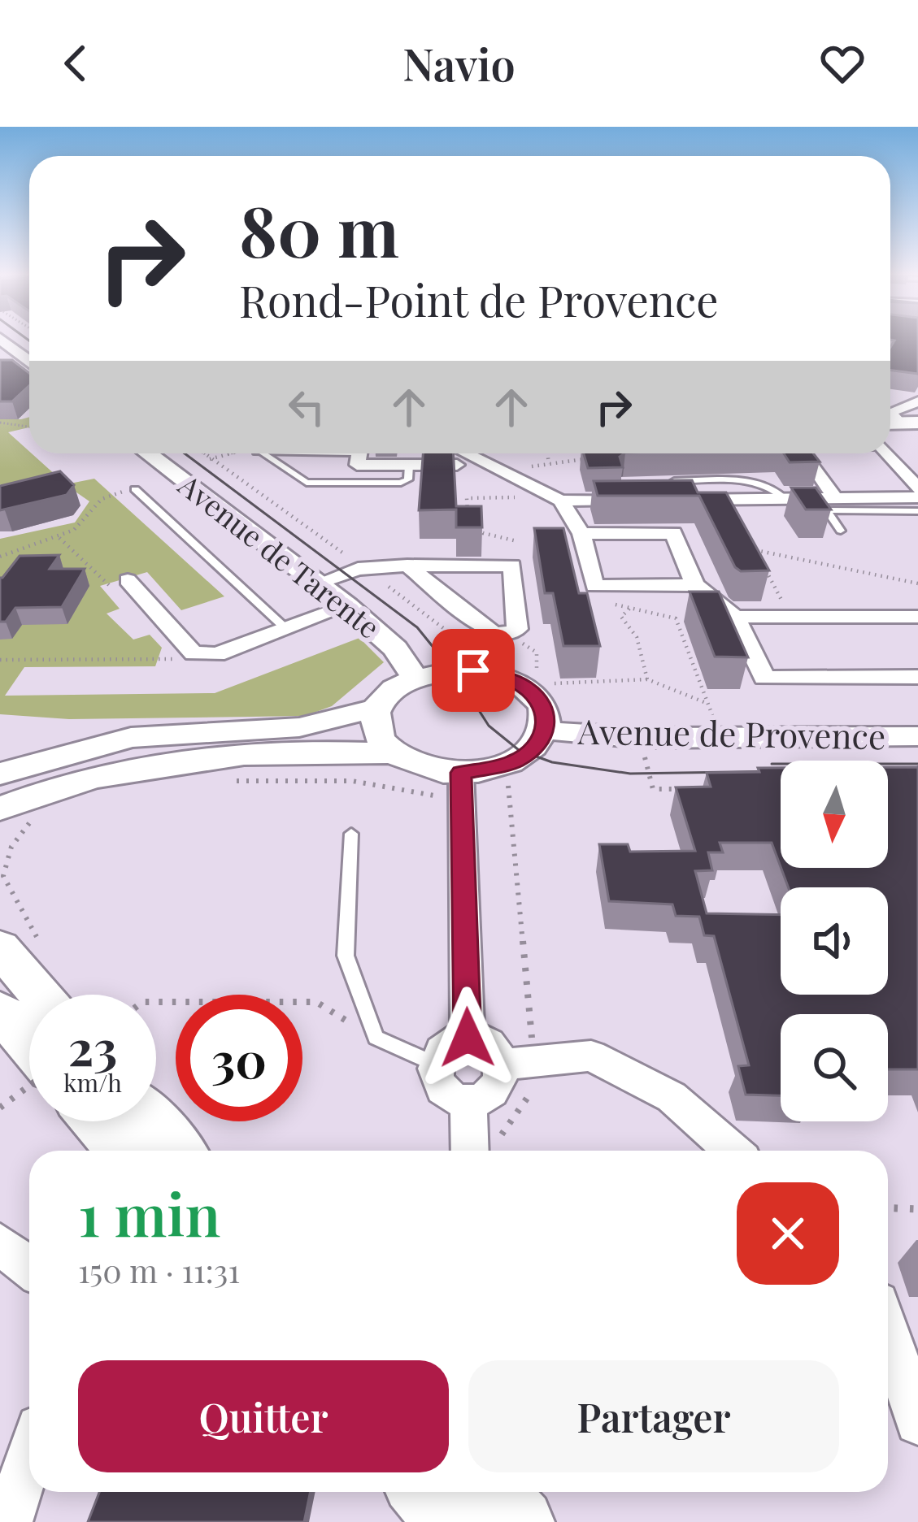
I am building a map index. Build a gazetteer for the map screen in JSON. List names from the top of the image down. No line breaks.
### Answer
{"streets":{"street":["Avenue de Tarente","Avenue de Provence"]},"crossings":[["Avenue de Tarente","Avenue de Provence"]],"north":"bottom","page":{"header":"Navio","turn":["80 m","Rond-Point de Provence"],"speed":"23 km/h","limit":"30","heading":["1 min","150 m · 11:31"],"buttons":["Quitter","Partager"]}}
